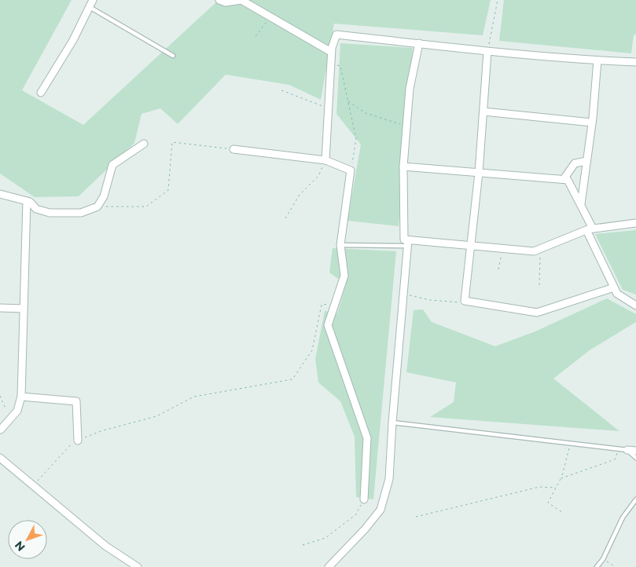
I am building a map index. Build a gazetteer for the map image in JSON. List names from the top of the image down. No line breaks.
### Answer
{"north":"bottom left"}
